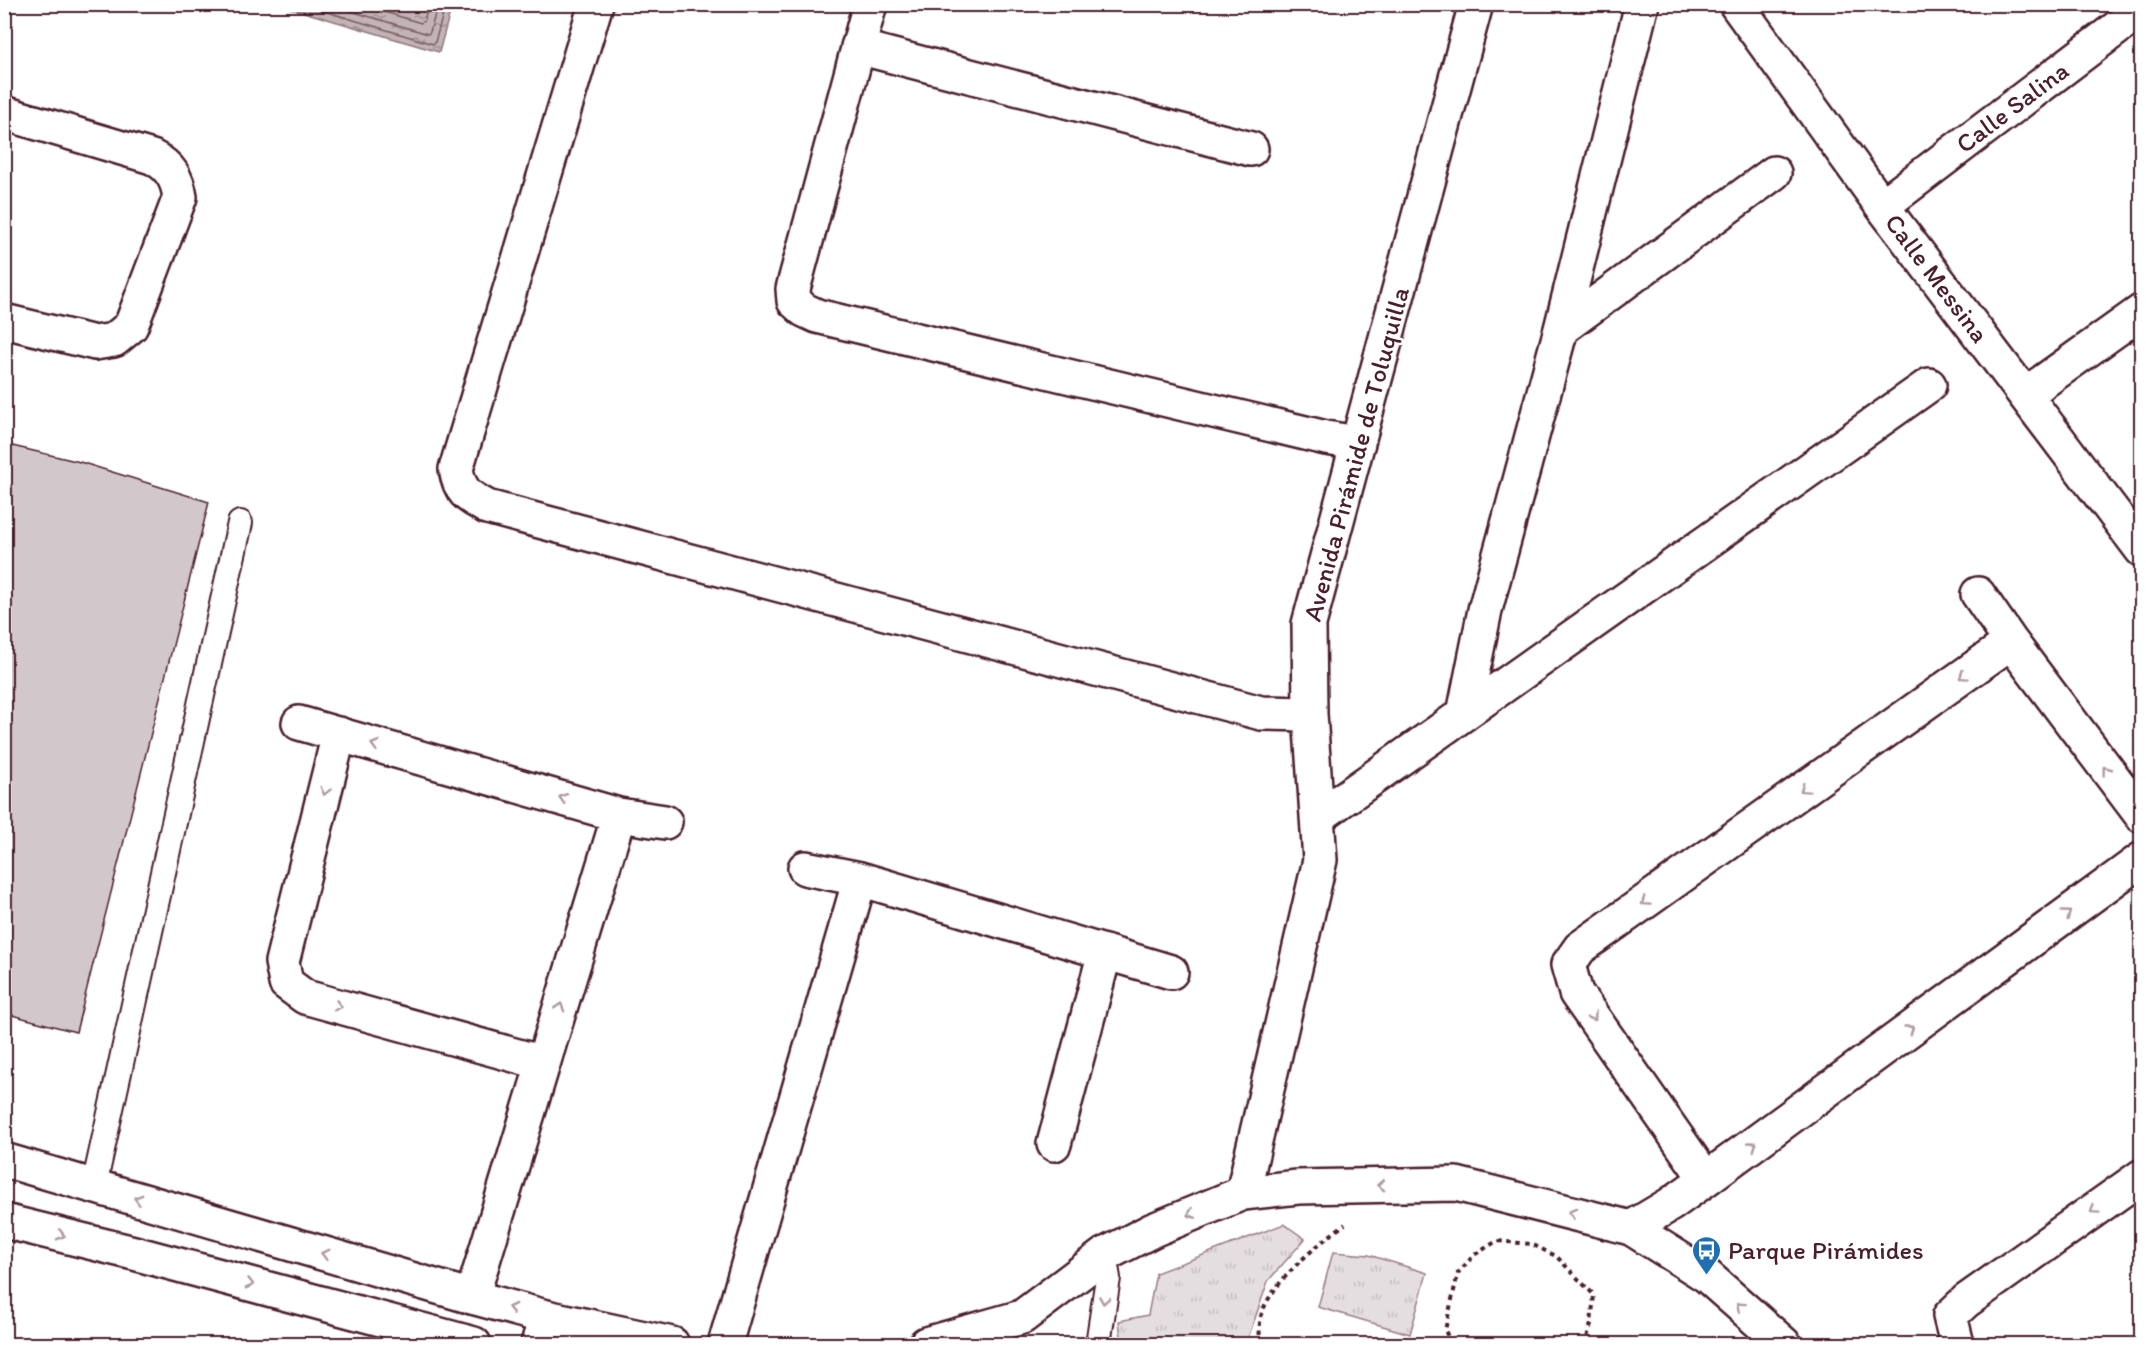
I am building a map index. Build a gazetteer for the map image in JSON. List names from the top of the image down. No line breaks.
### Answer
{"streets":{"street":["Calle Salina","Calle Messina","Avenida Pirámide de Toluquilla"]},"crossings":[["Calle Salina","Calle Messina"]],"places":{"bus stop":["Parque Pirámides"]}}
